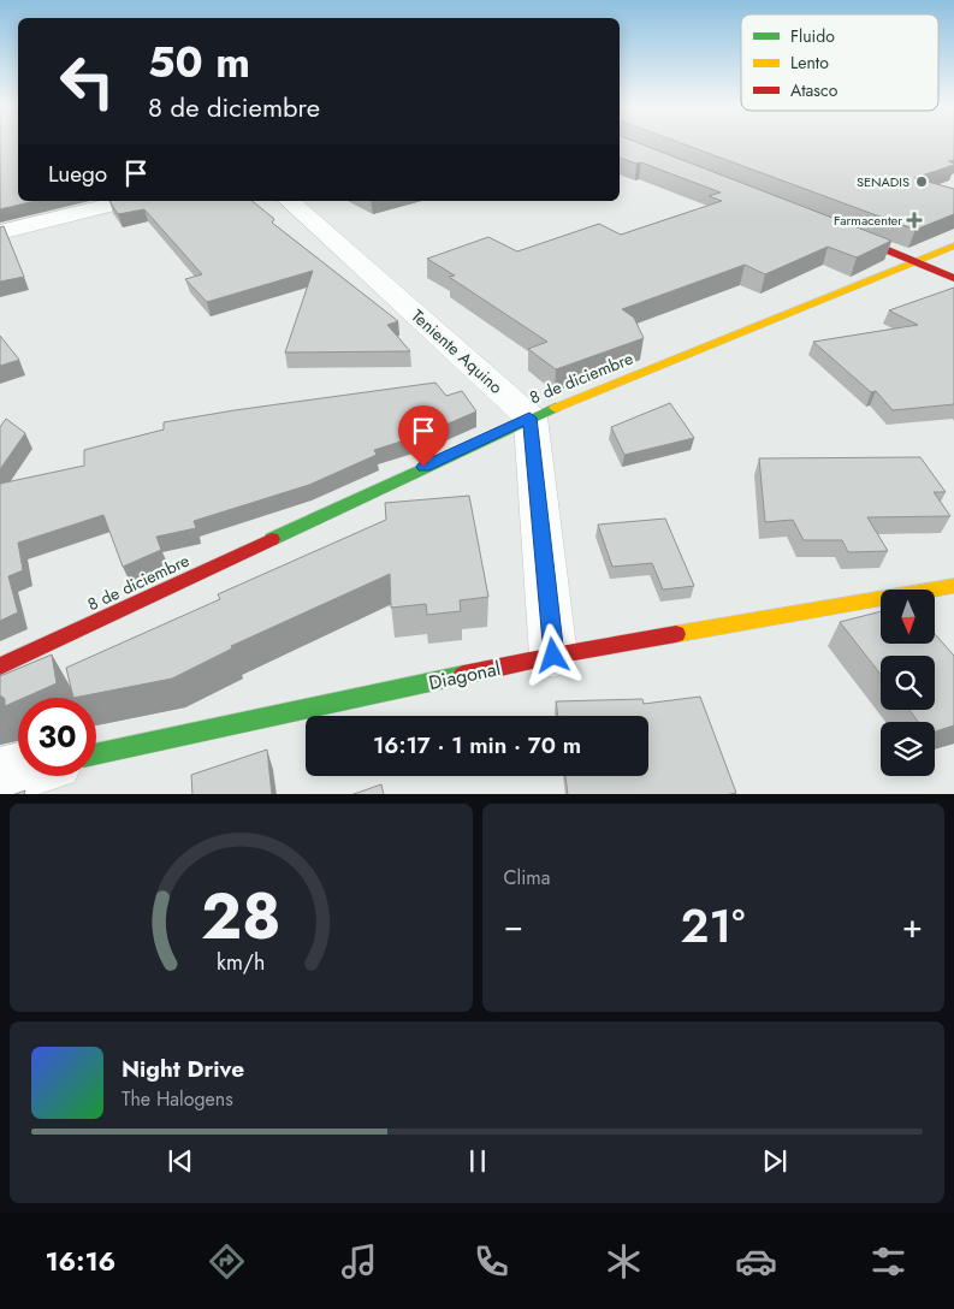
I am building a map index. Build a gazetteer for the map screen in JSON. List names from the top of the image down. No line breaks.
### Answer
{"streets":{"street":["Teniente Aquino","8 de diciembre","Diagonal"]},"crossings":[["Teniente Aquino","8 de diciembre"]],"places":{"other":["SENADIS"],"health":["Farmacenter"]},"legend":["Fluido","Lento","Atasco"],"north":"bottom","page":{"turn":["50 m","8 de diciembre"],"then":"Luego","limit":"30","trip":"16:17 · 1 min · 70 m","tile":"Clima","heat":["−","21°","+"],"song":["Night Drive","The Halogens"],"tabs":"16:16","gauge":["28","km/h"]}}
